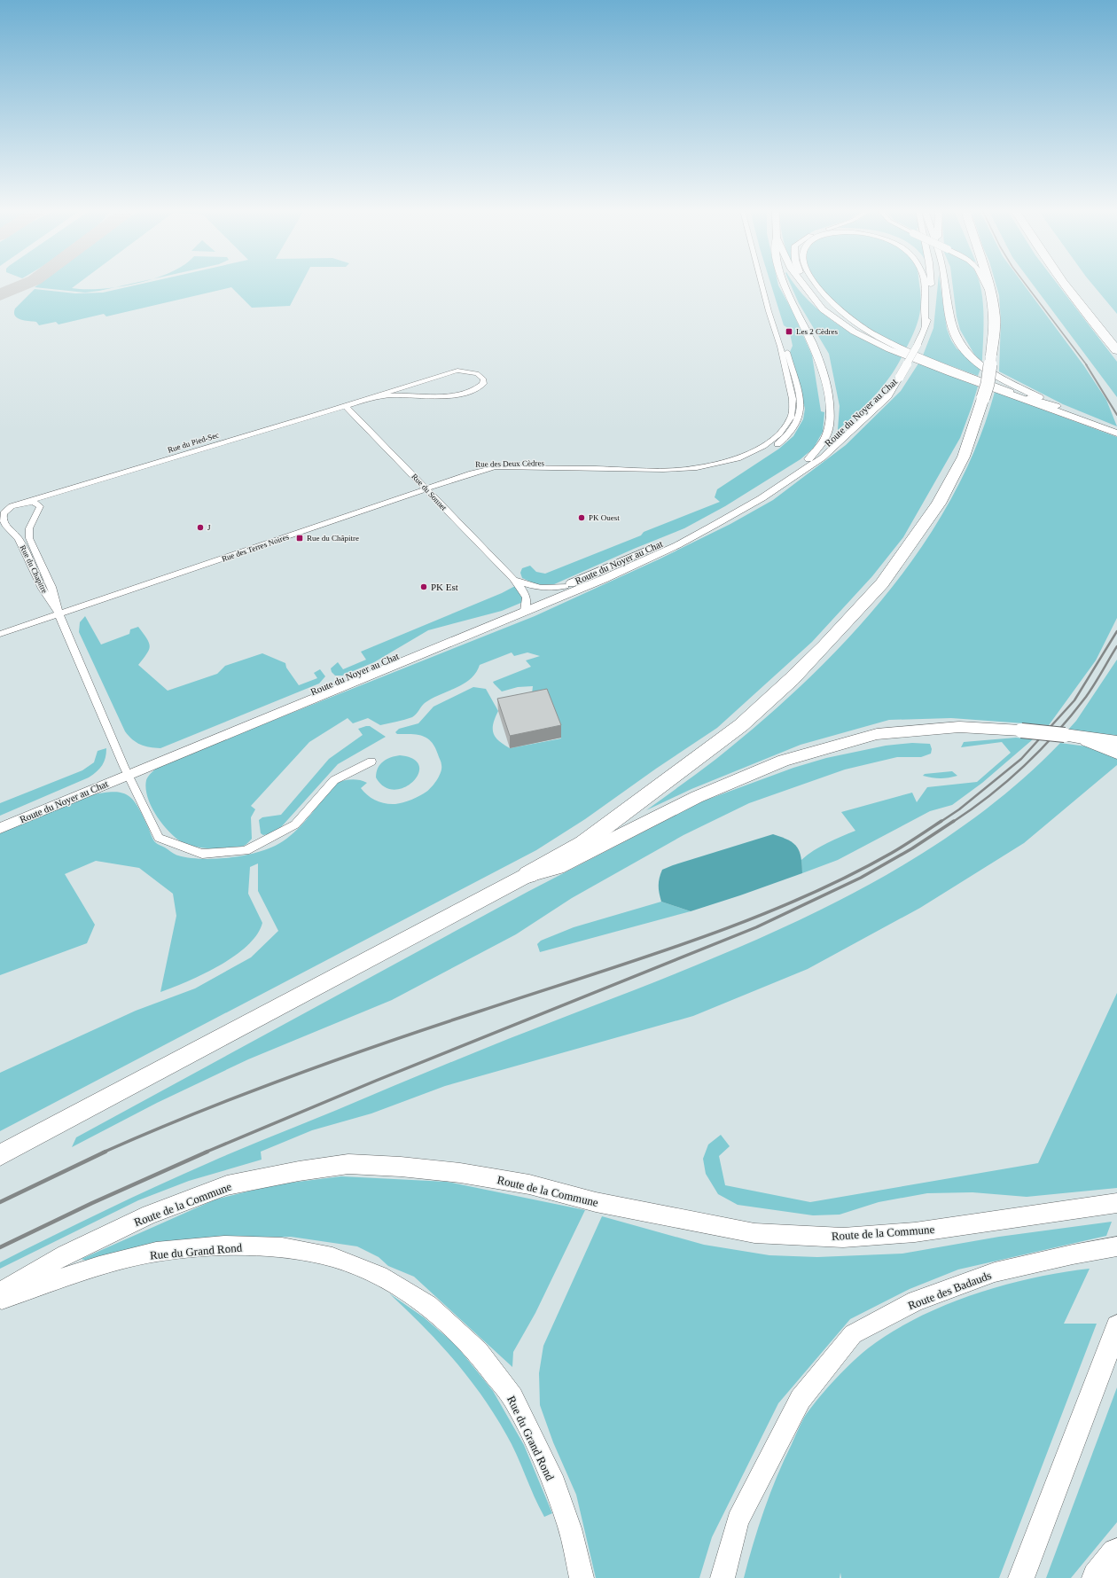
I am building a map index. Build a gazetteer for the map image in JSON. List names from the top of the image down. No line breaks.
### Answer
{"streets":{"main road":["Route de la Commune","Rue du Grand Rond","Route des Badauds"],"street":["Route du Noyer au Chat","Rue du Pied-Sec","Rue des Deux Cèdres","Rue du Sonnet","Rue des Terres Noires","Rue du Chapitre"]},"crossings":[["Route du Noyer au Chat","Rue du Sonnet"],["Route du Noyer au Chat","Rue du Chapitre"],["Rue du Pied-Sec","Rue du Sonnet"],["Rue du Pied-Sec","Rue du Chapitre"],["Rue des Deux Cèdres","Rue des Terres Noires"],["Rue du Sonnet","Rue des Terres Noires"],["Rue des Terres Noires","Rue du Chapitre"]],"places":{"transit":["Les 2 Cèdres","Rue du Châpitre"],"other":["PK Ouest","J","PK Est"]}}
